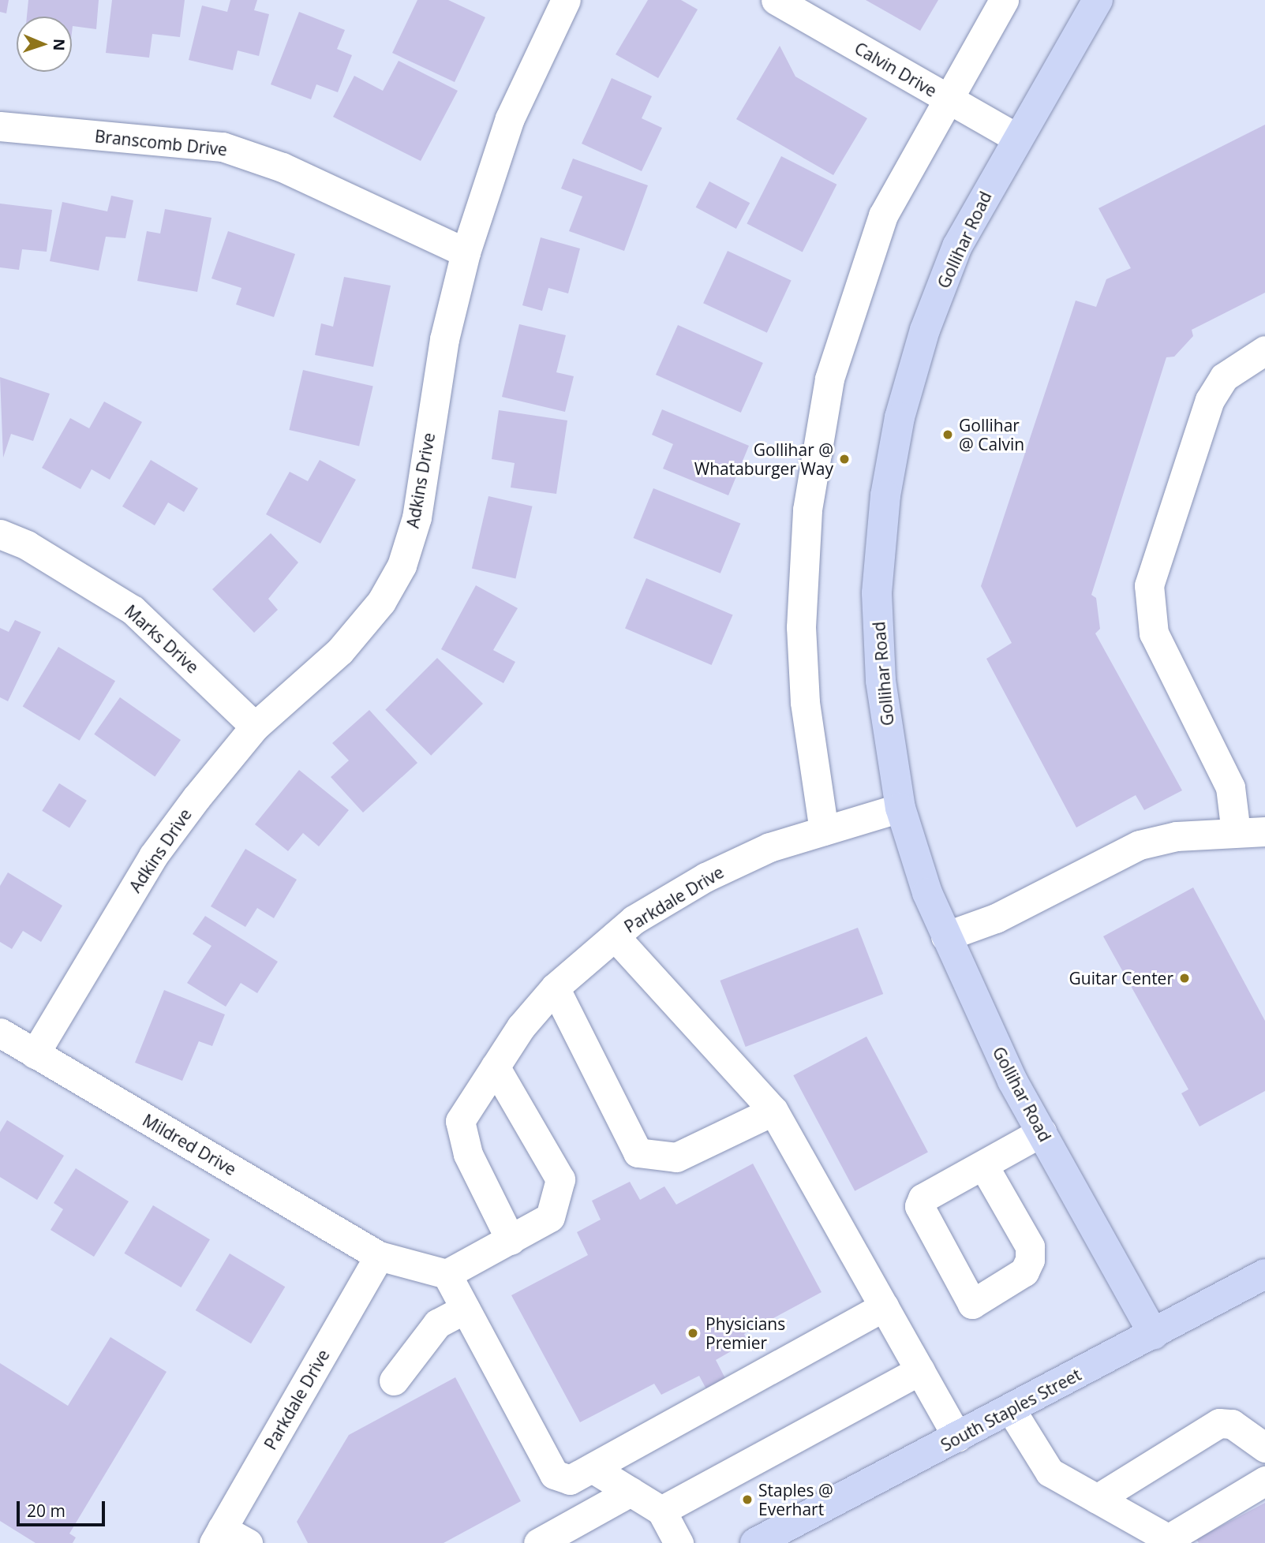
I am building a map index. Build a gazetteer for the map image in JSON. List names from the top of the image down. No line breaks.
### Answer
{"streets":{"main road":["Gollihar Road","South Staples Street"],"street":["Calvin Drive","Branscomb Drive","Adkins Drive","Marks Drive","Parkdale Drive","Mildred Drive"]},"crossings":[["Calvin Drive","Gollihar Road"],["Branscomb Drive","Adkins Drive"],["Gollihar Road","Parkdale Drive"],["Gollihar Road","South Staples Street"],["Adkins Drive","Marks Drive"],["Adkins Drive","Mildred Drive"],["Parkdale Drive","Mildred Drive"]],"places":["Gollihar @ Calvin","Gollihar @ Whataburger Way","Guitar Center","Physicians Premier","Staples @ Everhart"],"scale_bar":"20 m","north":"right"}
